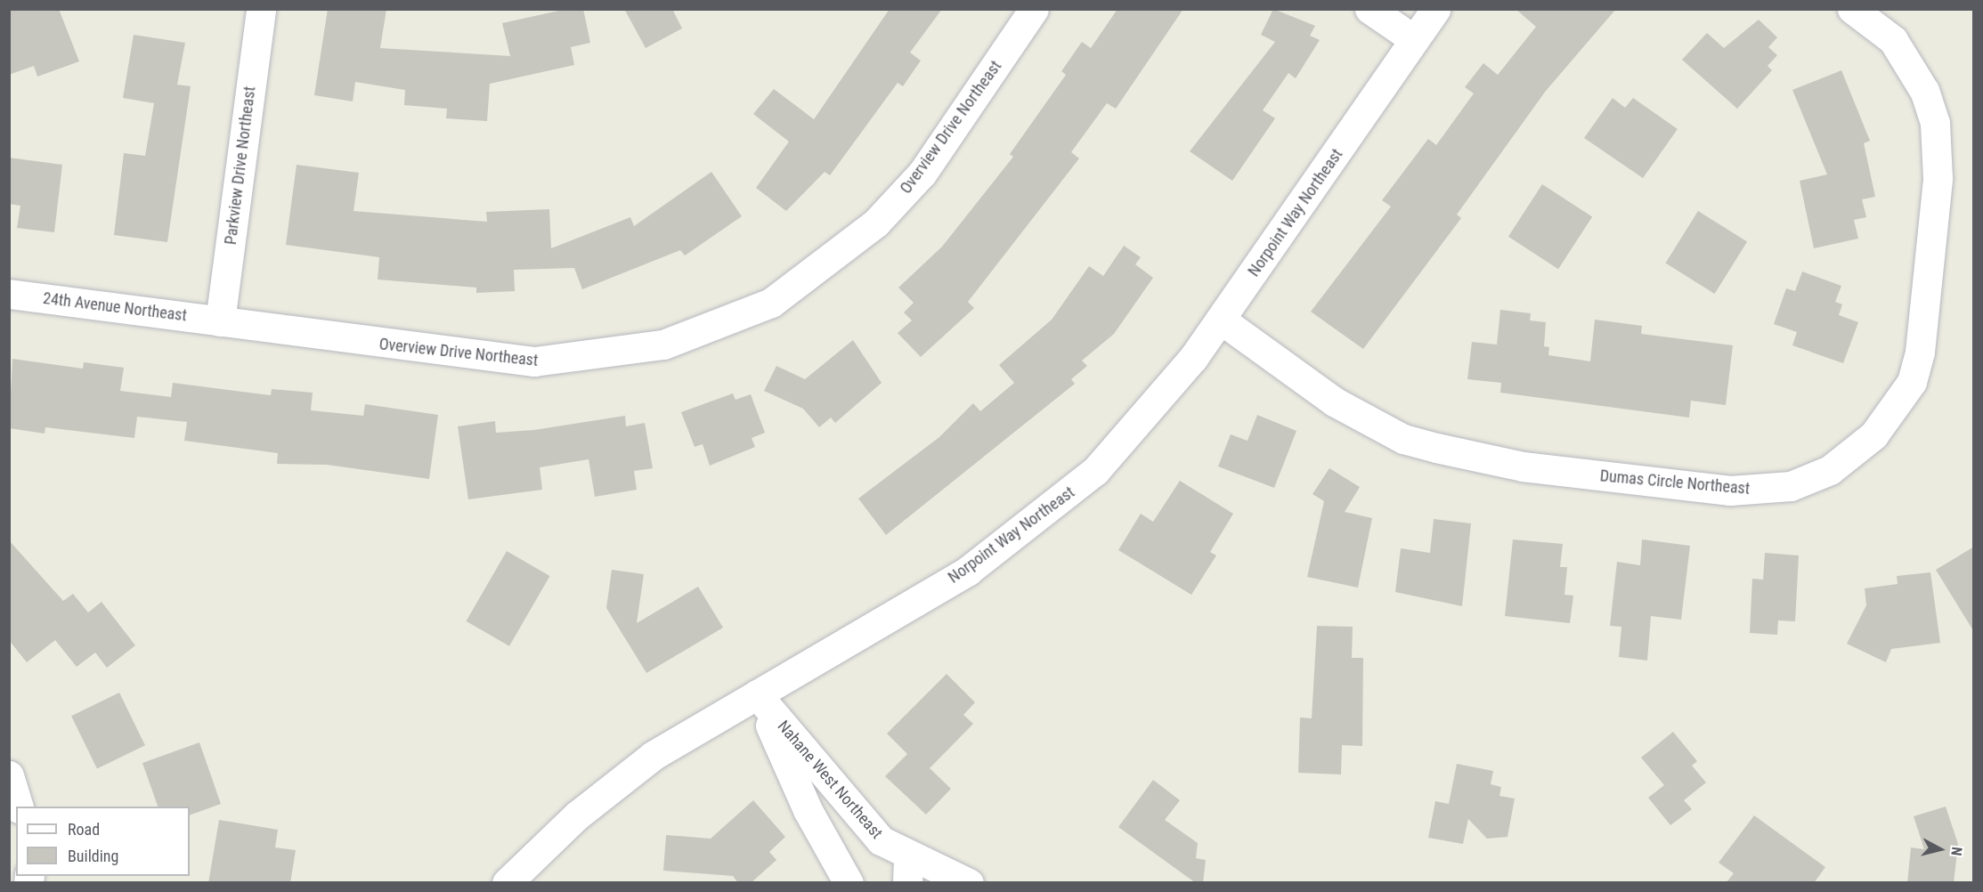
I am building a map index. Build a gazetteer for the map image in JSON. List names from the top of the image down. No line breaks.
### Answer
{"streets":{"street":["Overview Drive Northeast","Parkview Drive Northeast","Norpoint Way Northeast","24th Avenue Northeast","Dumas Circle Northeast","Nahane West Northeast"]},"crossings":[["Overview Drive Northeast","Parkview Drive Northeast"],["Overview Drive Northeast","24th Avenue Northeast"],["Parkview Drive Northeast","24th Avenue Northeast"],["Norpoint Way Northeast","Dumas Circle Northeast"],["Norpoint Way Northeast","Nahane West Northeast"]],"legend":["Road","Building"],"north":"right"}
